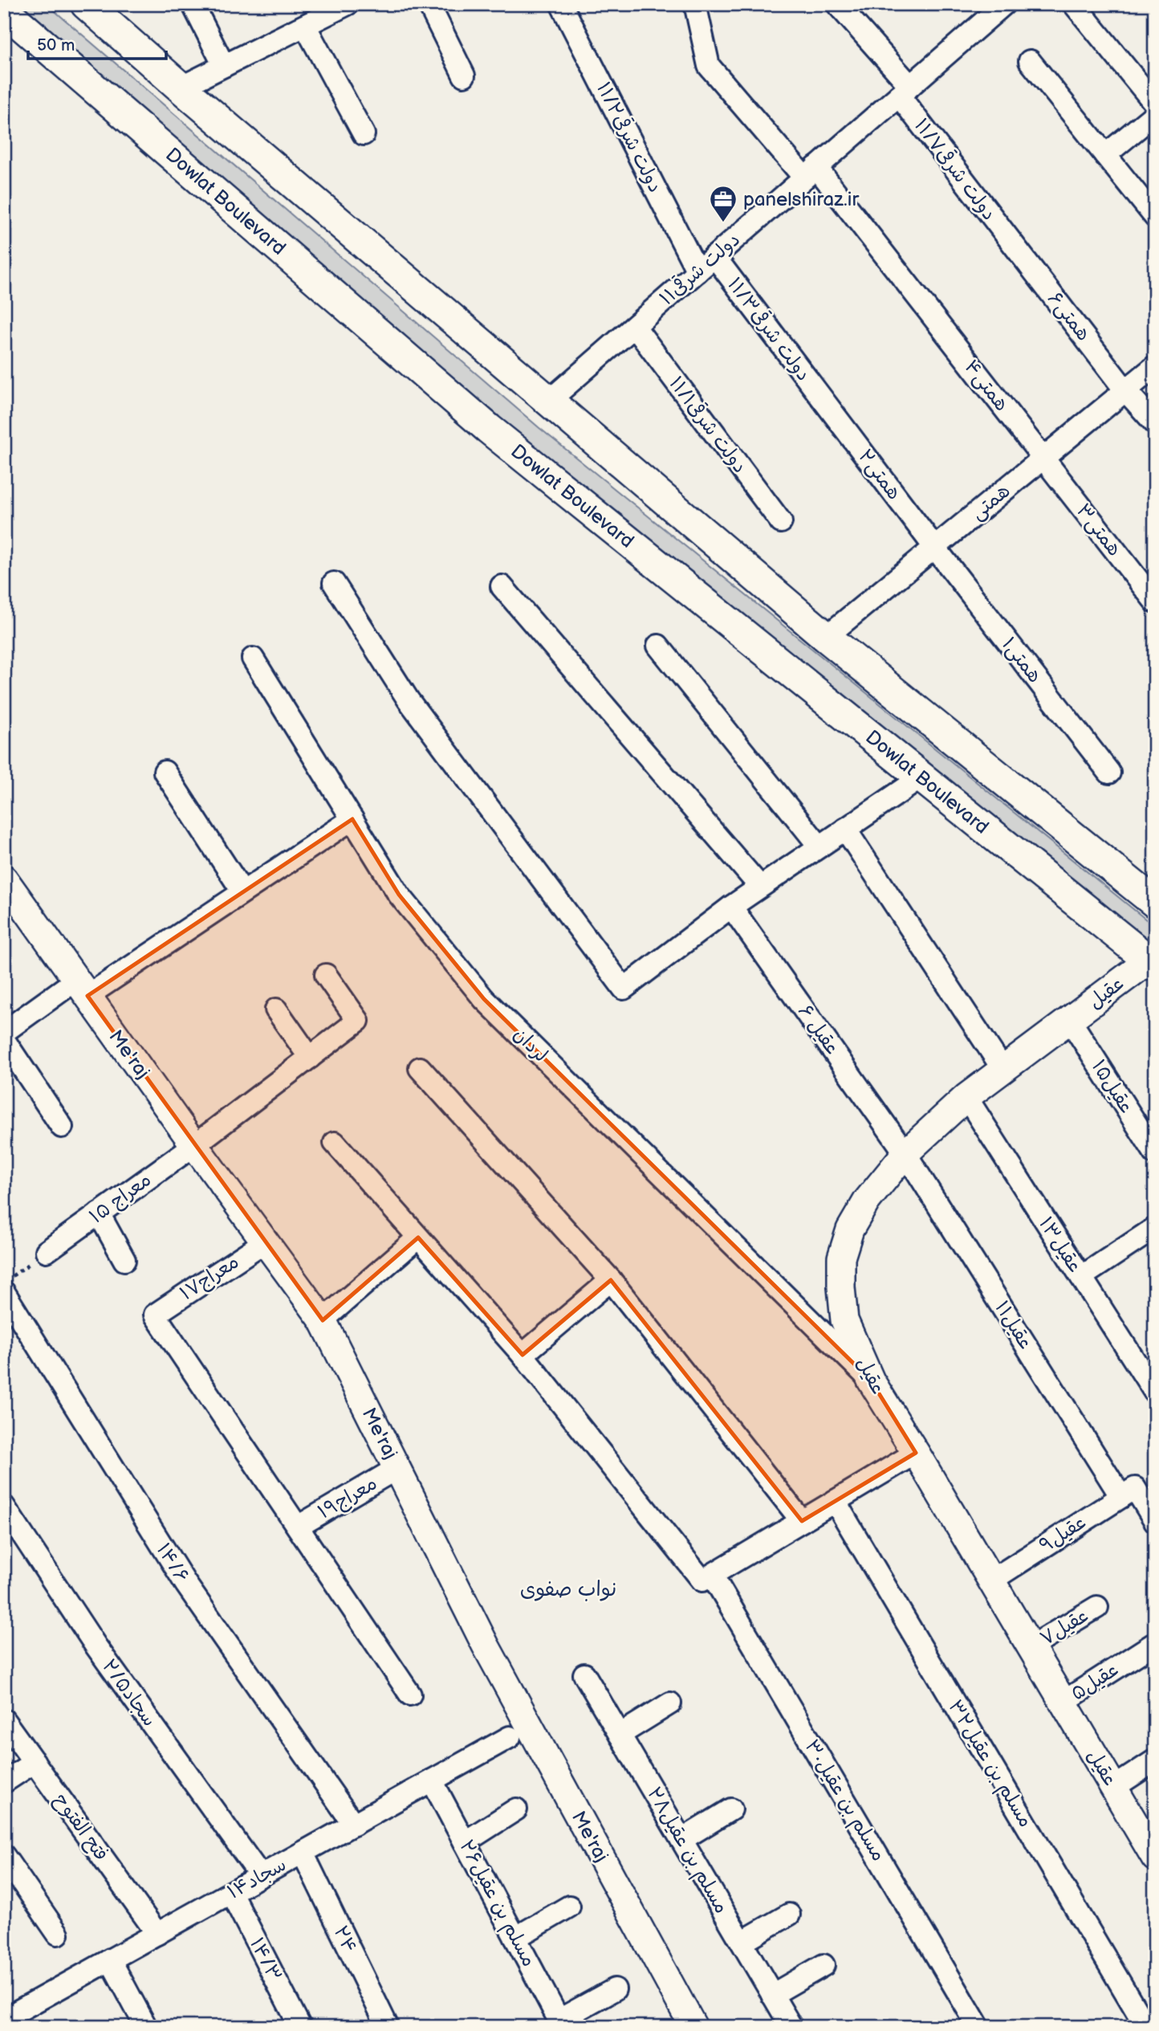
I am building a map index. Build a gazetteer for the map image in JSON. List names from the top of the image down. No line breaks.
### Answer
{"streets":{"main road":["Dowlat Boulevard"],"street":["۱۱/۲دولت شرقی","۱۱/۷دولت شرقی","۱۱دولت شرقی","۶همتی","۱۱/۳دولت شرقی","۴همتی","۱۱/۱دولت شرقی","۲همتی","همتی","۳همتی","۱همتی","عقیل","عقیل ۶","لردان","Me'raj","عقیل۱۵","معراج ۱۵","عقیل۱۳","معراج۱۷","عقیل۱۱","معراج۱۹","عقیل۹","۱۴/۶","عقیل۷","عقیل۵","۲/۵سجاد","مسلم بن عقیل۳۲","مسلم بن عقیل۳۰","فتح الفتوح","مسلم بن عقیل۲۸","۱۴سجاد","مسلم بن عقیل۲۶","۲۴","۱۴/۳"]},"crossings":[["۱۱/۲دولت شرقی","۱۱دولت شرقی"],["۱۱/۷دولت شرقی","۱۱دولت شرقی"],["۱۱/۷دولت شرقی","۶همتی"],["Dowlat Boulevard","عقیل"],["۱۱دولت شرقی","۱۱/۳دولت شرقی"],["۱۱دولت شرقی","۴همتی"],["۱۱دولت شرقی","۱۱/۱دولت شرقی"],["۶همتی","همتی"],["۱۱/۳دولت شرقی","۲همتی"],["۴همتی","همتی"],["۴همتی","۳همتی"],["۲همتی","همتی"],["۲همتی","۱همتی"],["همتی","۳همتی"],["همتی","۱همتی"],["عقیل","عقیل ۶"],["عقیل","لردان"],["عقیل","عقیل۱۵"],["عقیل","عقیل۱۳"],["عقیل","عقیل۱۱"],["عقیل","عقیل۹"],["عقیل","عقیل۷"],["عقیل","عقیل۵"],["عقیل ۶","عقیل۱۱"],["Me'raj","معراج ۱۵"],["Me'raj","معراج۱۷"],["Me'raj","معراج۱۹"],["معراج۱۷","معراج۱۹"],["عقیل۱۱","عقیل۹"],["۱۴/۶","۱۴سجاد"],["۲/۵سجاد","۱۴سجاد"],["فتح الفتوح","۱۴سجاد"],["۱۴سجاد","مسلم بن عقیل۲۶"],["۱۴سجاد","۲۴"],["۱۴سجاد","۱۴/۳"]],"districts":["نواب صفوی"],"places":{"office":["panelshiraz.ir"]},"scale_bar":"50 m"}
